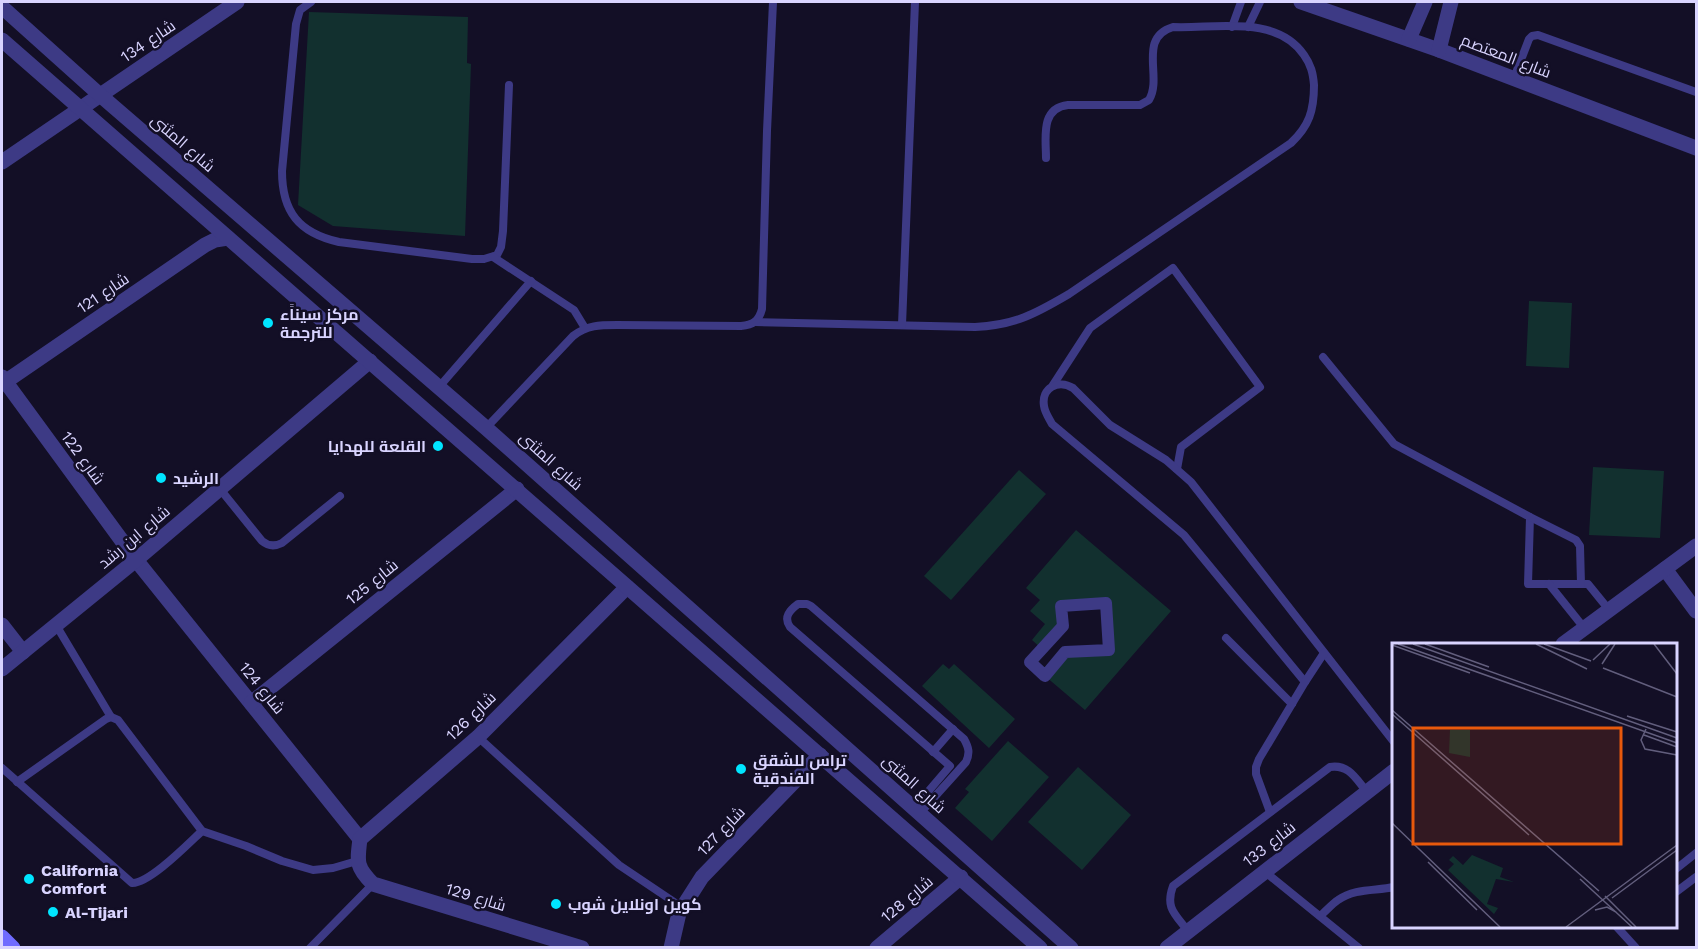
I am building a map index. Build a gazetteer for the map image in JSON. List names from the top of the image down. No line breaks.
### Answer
{"streets":{"street":["شارع 134","شارع المعتصم","شارع المثنى","شارع 121","شارع 122","شارع ابن رشد","شارع 125","شارع 124","شارع 126","شارع 127","شارع 133","شارع 129","شارع 128"]},"crossings":[["شارع 134","شارع المثنى"],["شارع 121","شارع 122"],["شارع 122","شارع ابن رشد"],["شارع 122","شارع 124"],["شارع ابن رشد","شارع 124"],["شارع 125","شارع 124"],["شارع 124","شارع 126"]],"places":["مركز سيناًء للترجمة","القلعة للهدايا","الرشيد","تراس للشقق الفندقية","California Comfort","كوين اونلاين شوب","Al-Tijari"]}
